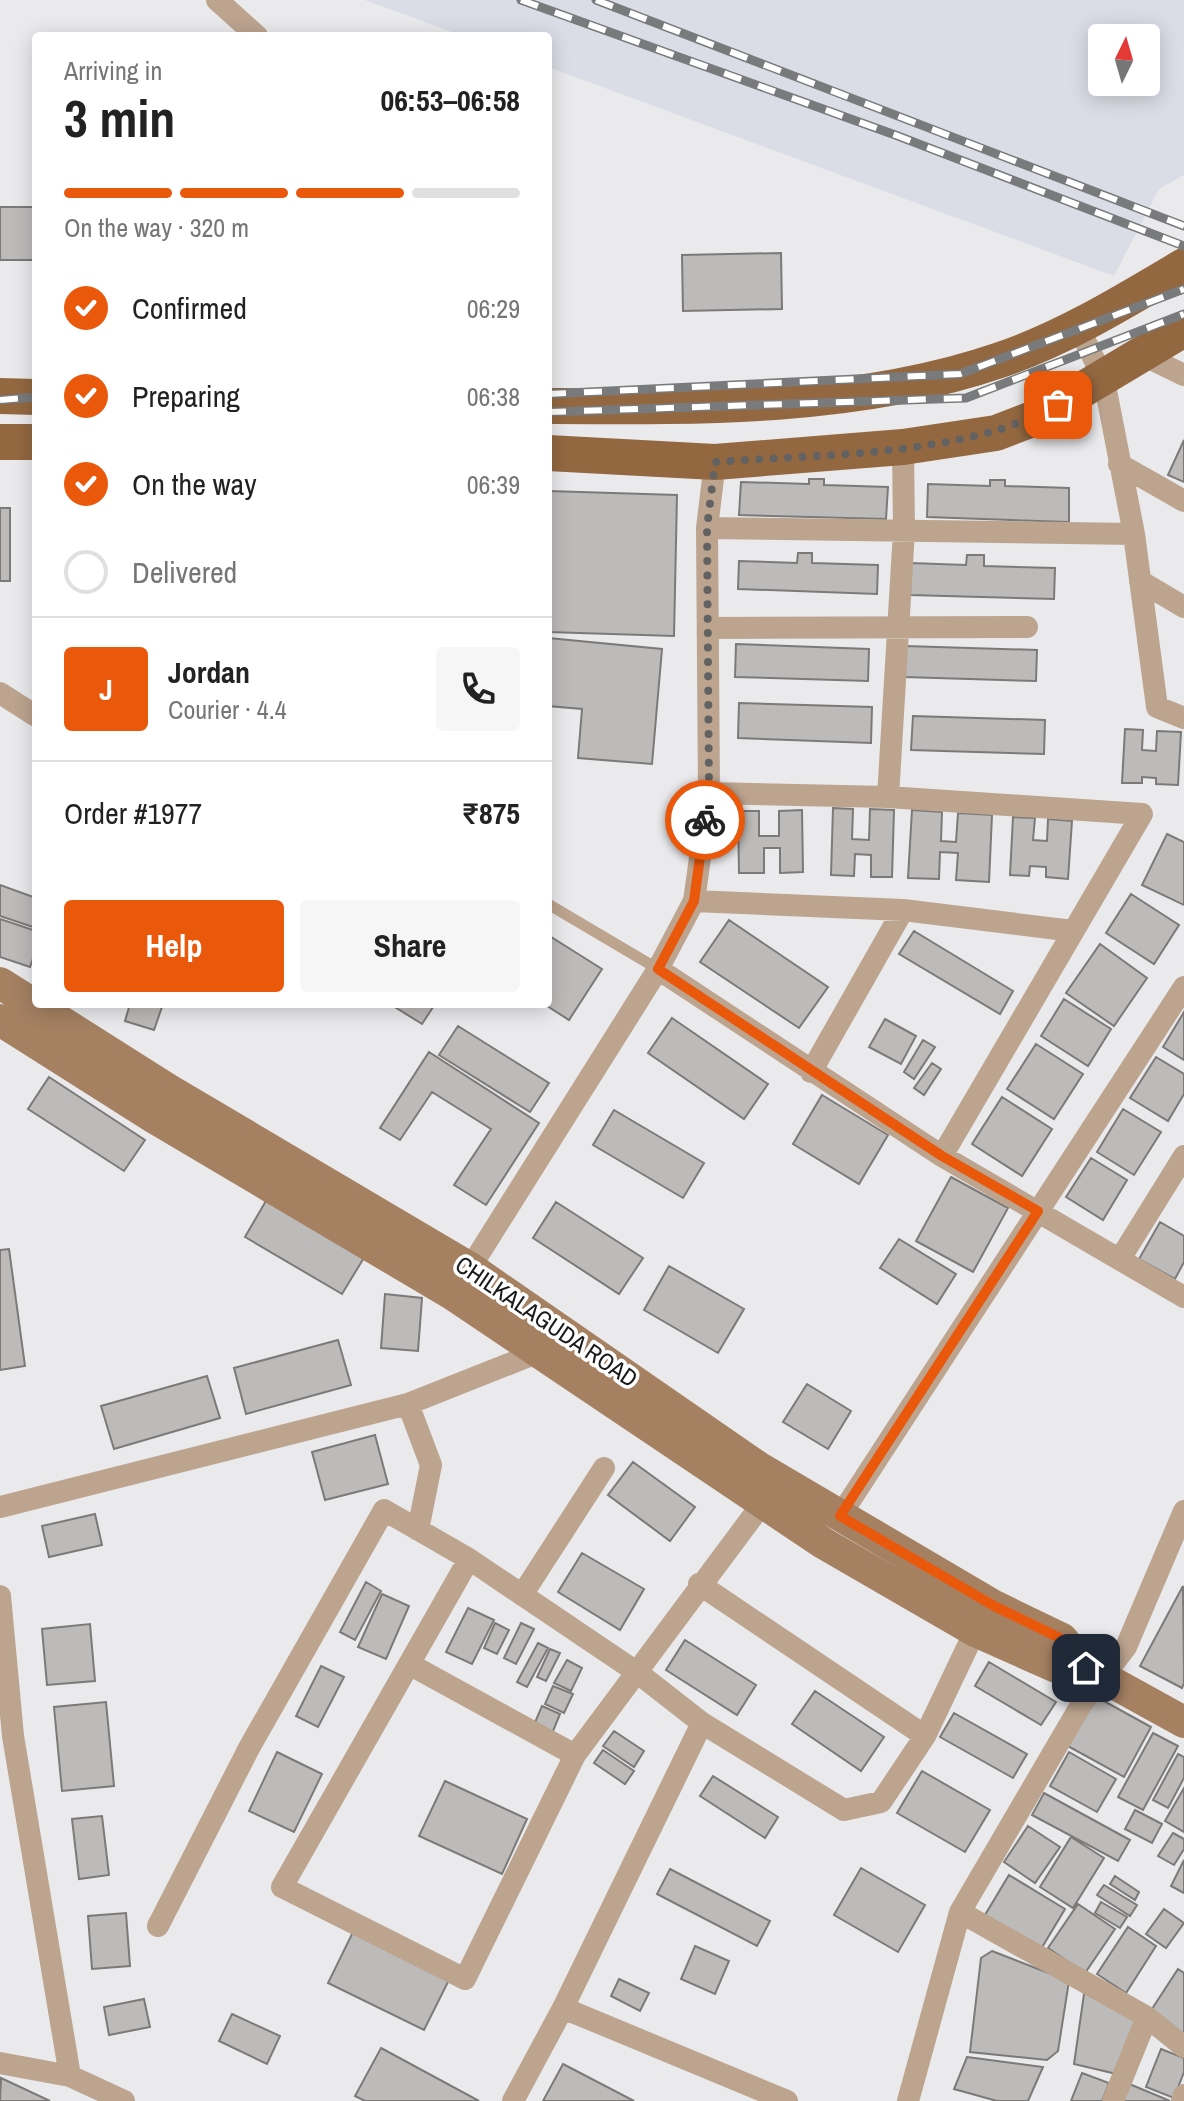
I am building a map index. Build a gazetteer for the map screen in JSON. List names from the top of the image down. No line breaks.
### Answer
{"streets":{"main road":["CHILKALAGUDA ROAD"]},"north":"top","page":{"heading":["3 min","Arriving in","06:53–06:58"],"panel":["Jordan","Courier · 4.4","Order #1977","₹875"],"bar":"On the way · 320 m","list":[["Confirmed","06:29"],["Preparing","06:38"],["On the way","06:39"],"Delivered"],"round":"J","buttons":["Help","Share"]}}
